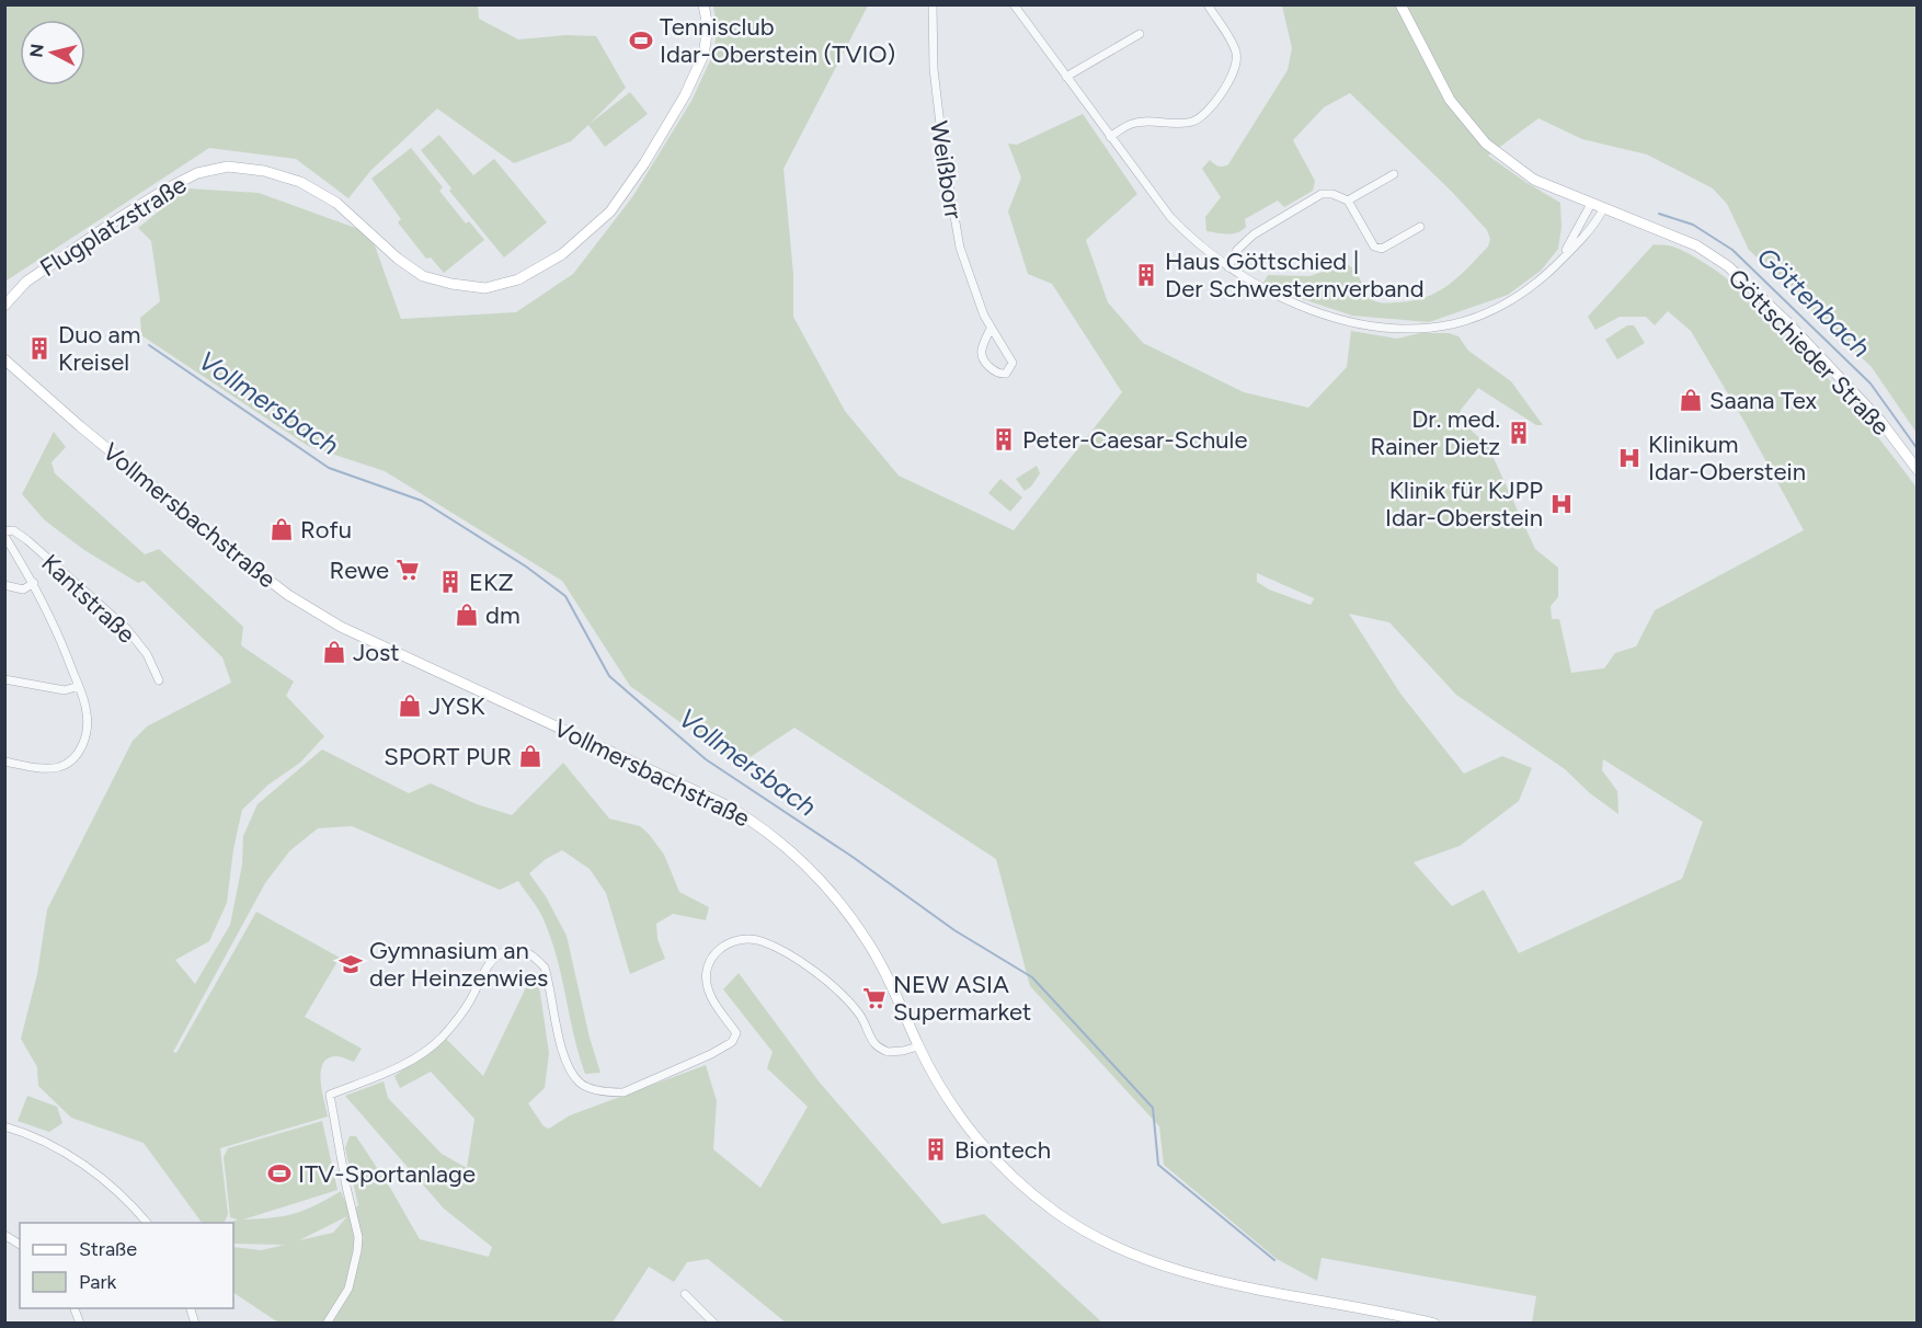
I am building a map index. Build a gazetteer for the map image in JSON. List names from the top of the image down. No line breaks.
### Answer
{"streets":{"main road":["Flugplatzstraße","Göttschieder Straße","Vollmersbachstraße"],"street":["Weißborr","Kantstraße"]},"water":["Göttenbach","Vollmersbach"],"places":{"sports":["Tennisclub Idar-Oberstein (TVIO)","ITV-Sportanlage"],"building":["Haus Göttschied | Der Schwesternverband","Duo am Kreisel","Dr. med. Rainer Dietz","Peter-Caesar-Schule","EKZ","Biontech"],"shop":["Saana Tex","Rofu","dm","Jost","JYSK","SPORT PUR"],"hospital":["Klinikum Idar-Oberstein","Klinik für KJPP Idar-Oberstein"],"supermarket":["Rewe","NEW ASIA Supermarket"],"school or university":["Gymnasium an der Heinzenwies"]},"legend":["Straße","Park"],"north":"left"}
